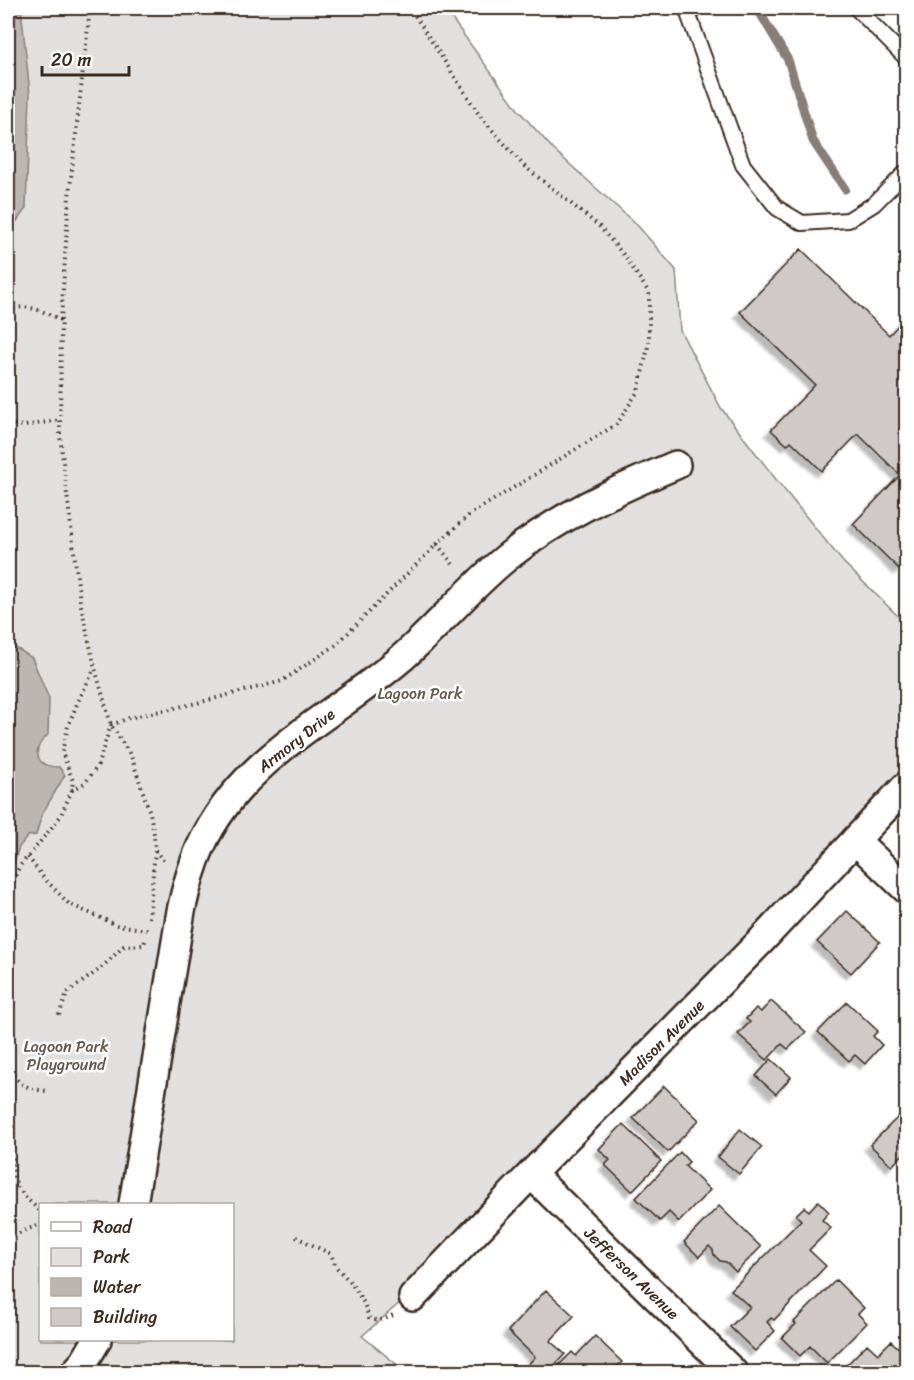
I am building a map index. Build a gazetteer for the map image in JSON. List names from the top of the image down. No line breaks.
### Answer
{"streets":{"street":["Armory Drive","Madison Avenue","Jefferson Avenue"]},"crossings":[["Madison Avenue","Jefferson Avenue"]],"parks":["Lagoon Park","Lagoon Park Playground"],"legend":["Road","Park","Water","Building"],"scale_bar":"20 m"}
